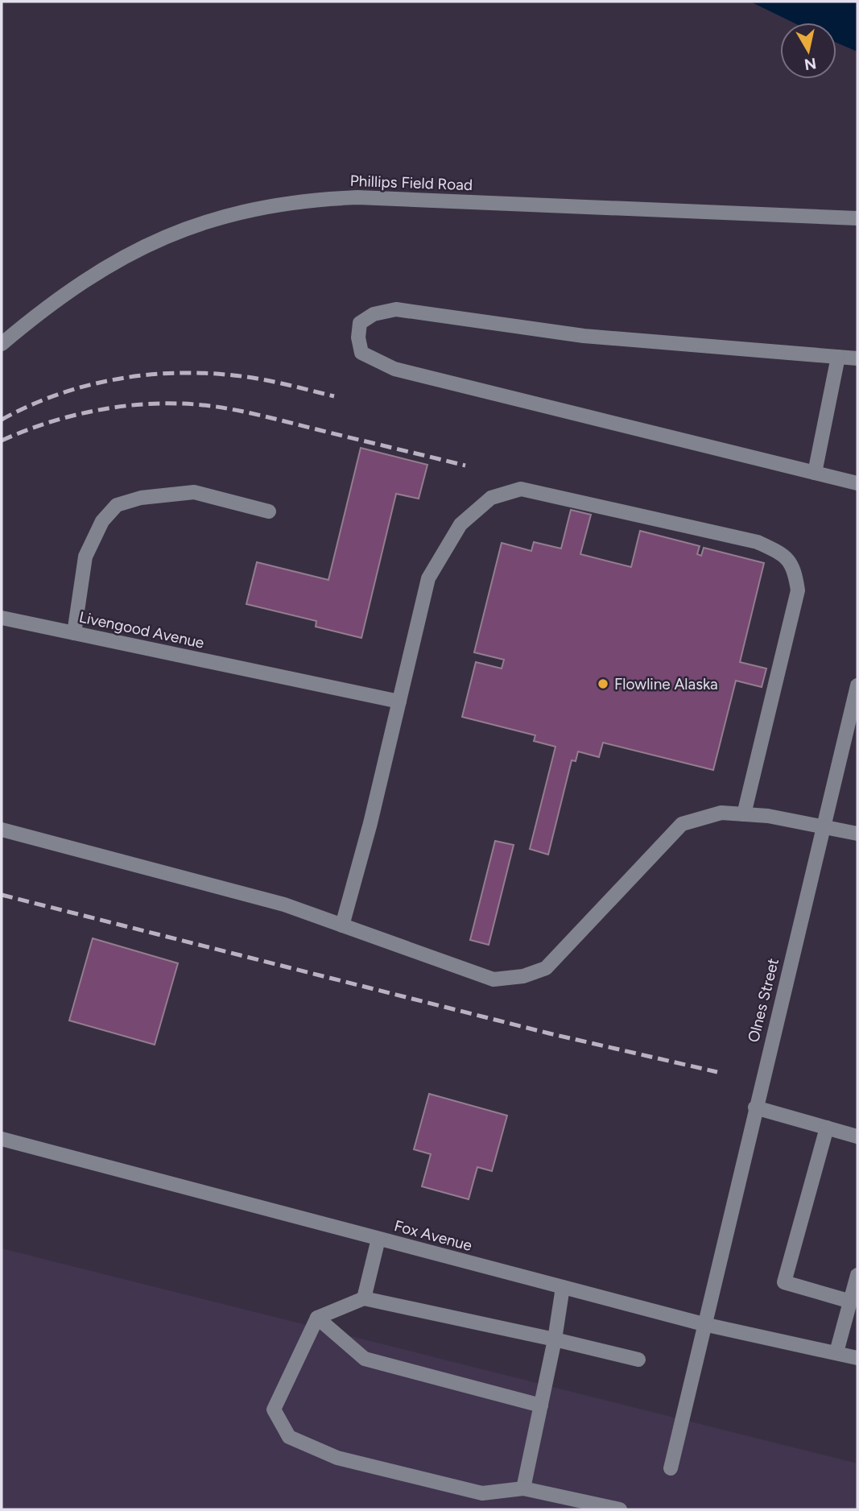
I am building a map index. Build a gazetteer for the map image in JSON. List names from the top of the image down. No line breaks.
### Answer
{"streets":{"street":["Phillips Field Road","Livengood Avenue","Olnes Street","Fox Avenue"]},"crossings":[["Olnes Street","Fox Avenue"]],"places":["Flowline Alaska"],"north":"bottom"}
